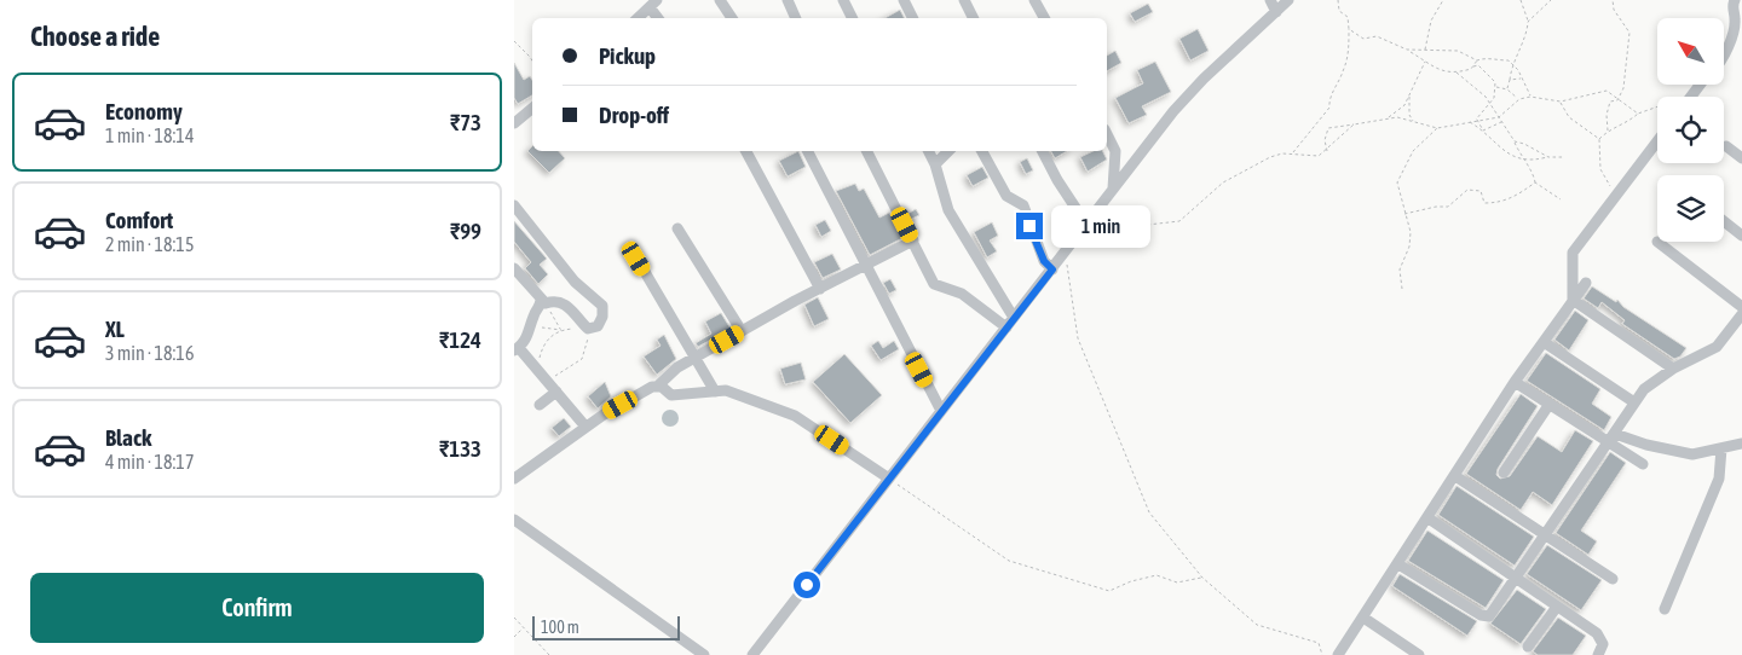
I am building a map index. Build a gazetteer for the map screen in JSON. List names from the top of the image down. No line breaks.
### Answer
{"scale_bar":"100 m","north":"top left","page":{"heading":"Choose a ride","banner":["Pickup","Drop-off"],"list":[{"name":"Economy","note":"1 min · 18:14","value":"₹73"},{"name":"Comfort","note":"2 min · 18:15","value":"₹99"},{"name":"XL","note":"3 min · 18:16","value":"₹124"},{"name":"Black","note":"4 min · 18:17","value":"₹133"}],"bubble":"1 min","buttons":"Confirm","scale":"100 m"}}
